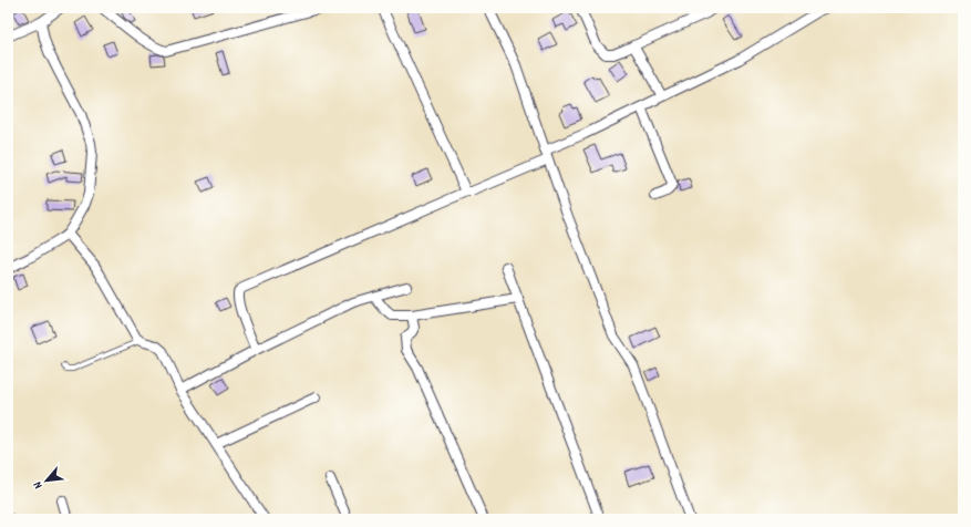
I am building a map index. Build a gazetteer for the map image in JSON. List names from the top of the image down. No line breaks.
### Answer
{"north":"bottom left"}
